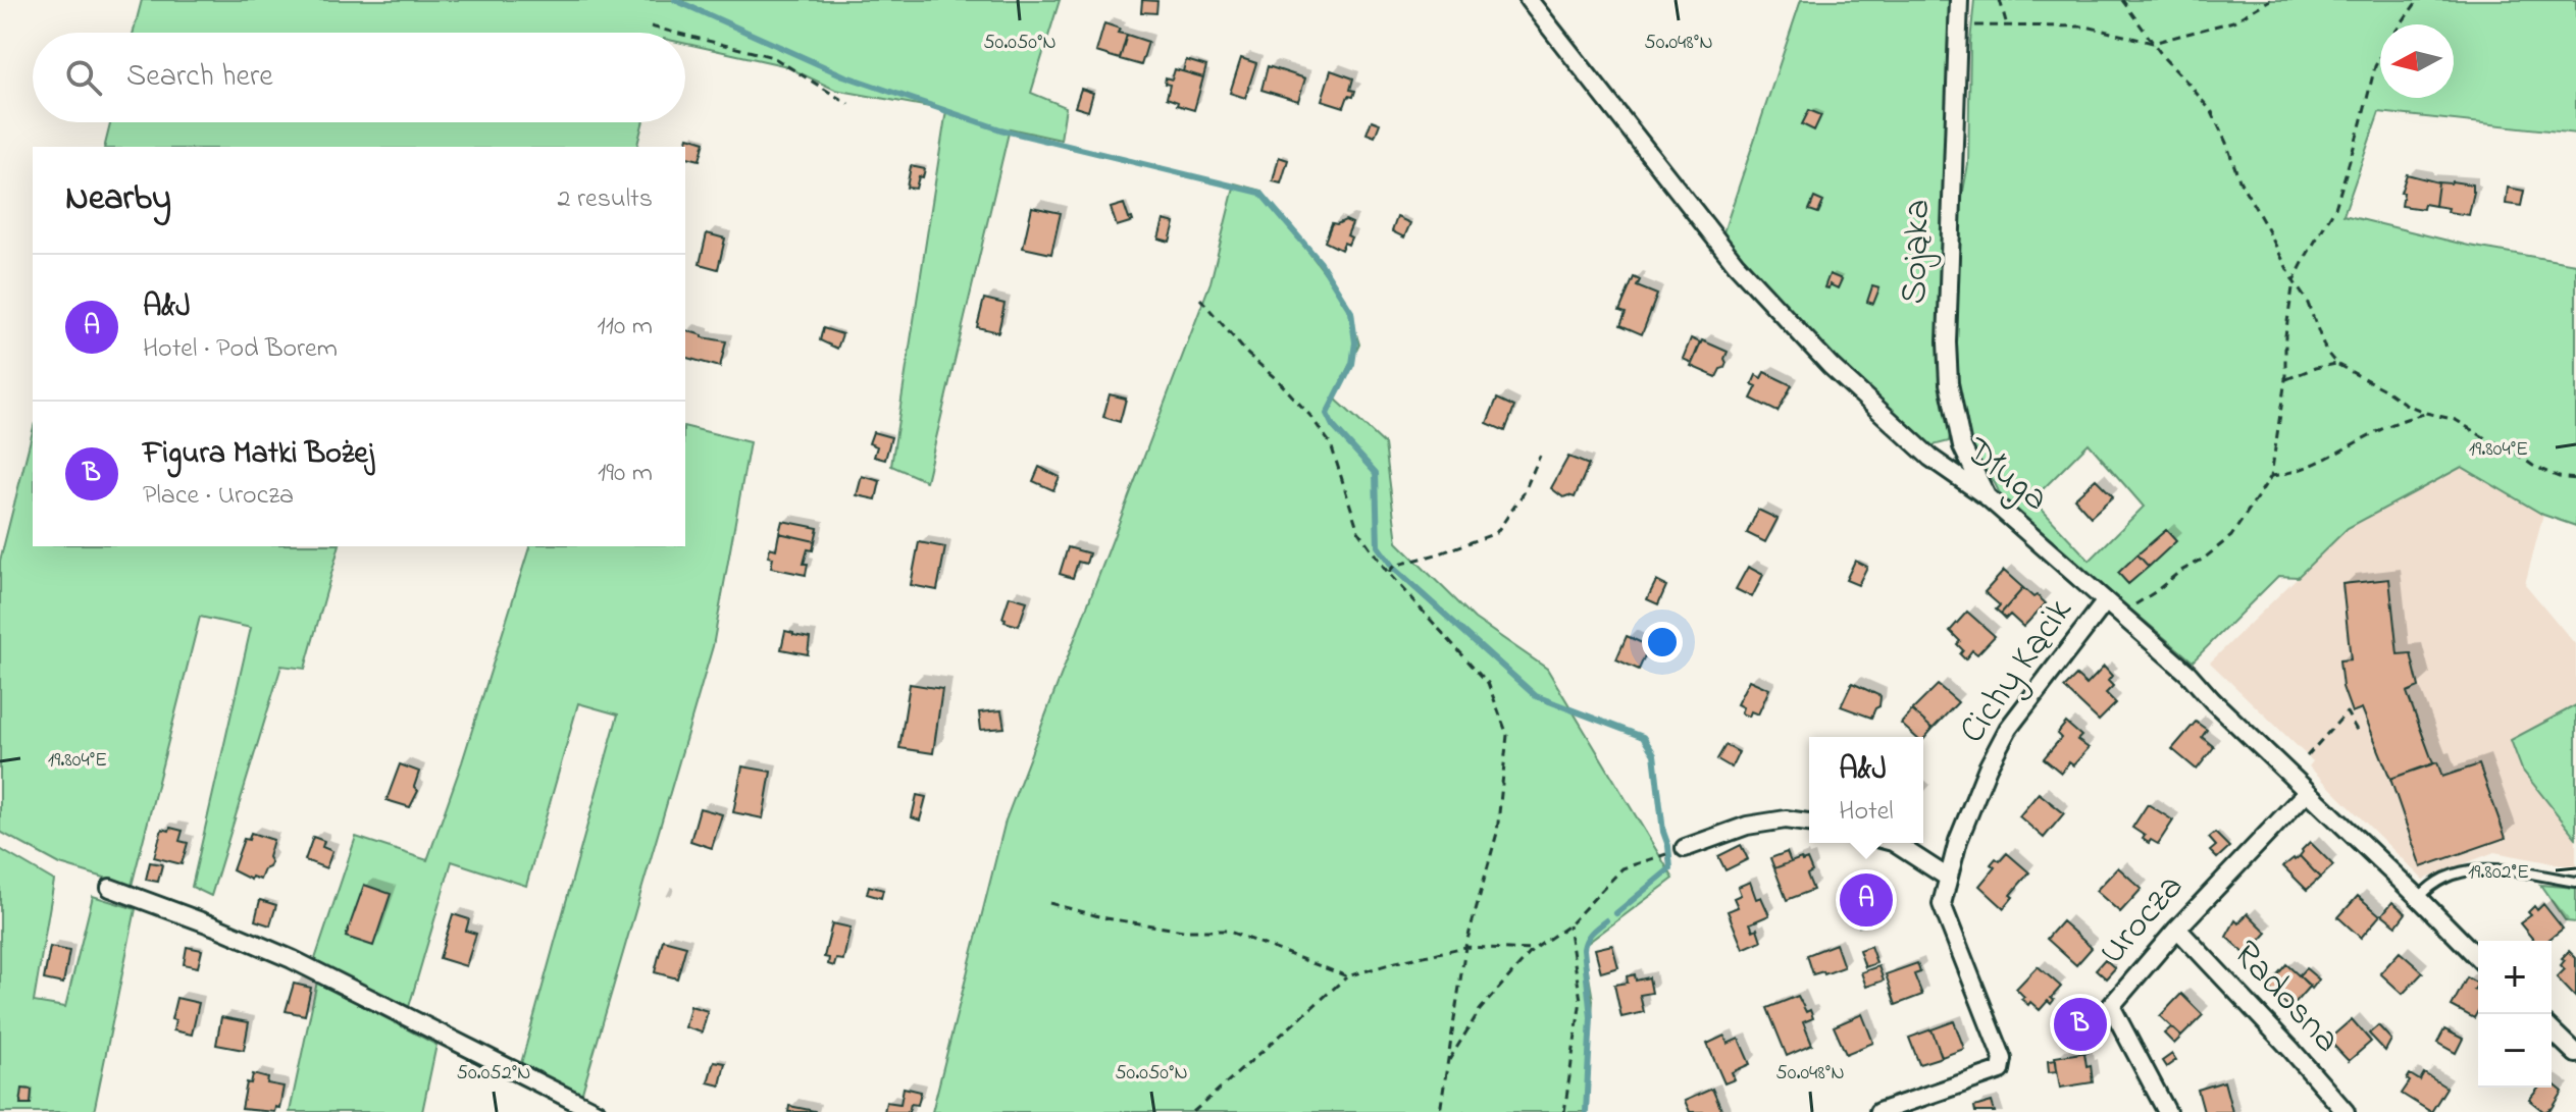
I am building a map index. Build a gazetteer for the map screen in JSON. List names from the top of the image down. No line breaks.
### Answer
{"streets":{"street":["Sojąka","Długa","Cichy Kącik","Urocza","Radosna"]},"crossings":[["Sojąka","Długa"],["Długa","Cichy Kącik"],["Długa","Urocza"],["Urocza","Radosna"]],"north":"left","page":{"search":"Search here","heading":["Nearby","2 results"],"list":[{"mark":"A","name":"A&J","note":"Hotel · Pod Borem","value":"110 m"},{"mark":"B","name":"Figura Matki Bożej","note":"Place · Urocza","value":"190 m"}],"popup":["A&J","Hotel"],"pins":["A","B"],"map_buttons":["+","−"]},"coordinates":["50.050°N","50.048°N","19.804°E","19.802°E","50.052°N"]}
